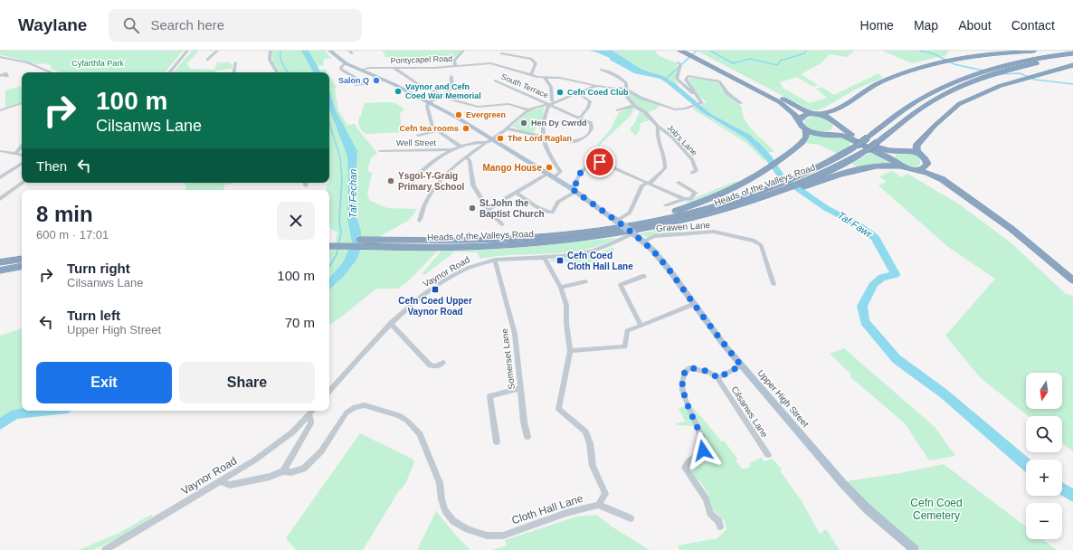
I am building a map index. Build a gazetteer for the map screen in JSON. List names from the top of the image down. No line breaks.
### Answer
{"streets":{"highway":["Heads of the Valleys Road"],"main road":["Upper High Street"],"street":["Pontycapel Road","South Terrace","Job's Lane","Well Street","Grawen Lane","Vaynor Road","Somerset Lane","Cilsanws Lane","Cloth Hall Lane"]},"crossings":[["Pontycapel Road","Job's Lane"],["Pontycapel Road","Upper High Street"],["Grawen Lane","Upper High Street"],["Vaynor Road","Somerset Lane"],["Vaynor Road","Upper High Street"]],"water":["Taf Fechan","Taf Fawr"],"parks":["Cyfarthfa Park","Cefn Coed Cemetery"],"places":{"other":["Salon Q","Vaynor and Cefn Coed War Memorial","Cefn Coed Club","Evergreen","Hen Dy Cwrdd","Cefn tea rooms","The Lord Raglan","Mango House","Ysgol-Y-Graig Primary School","St.John the Baptist Church"],"transit":["Cefn Coed Cloth Hall Lane","Cefn Coed Upper Vaynor Road"]},"north":"bottom","page":{"header":"Waylane","search":"Search here","nav":["Home","Map","About","Contact"],"turn":["100 m","Cilsanws Lane"],"then":"Then","heading":["8 min","600 m · 17:01"],"list":[{"name":"Turn right","note":"Cilsanws Lane","value":"100 m"},{"name":"Turn left","note":"Upper High Street","value":"70 m"}],"buttons":["Exit","Share"],"map_buttons":["+","−"]}}
